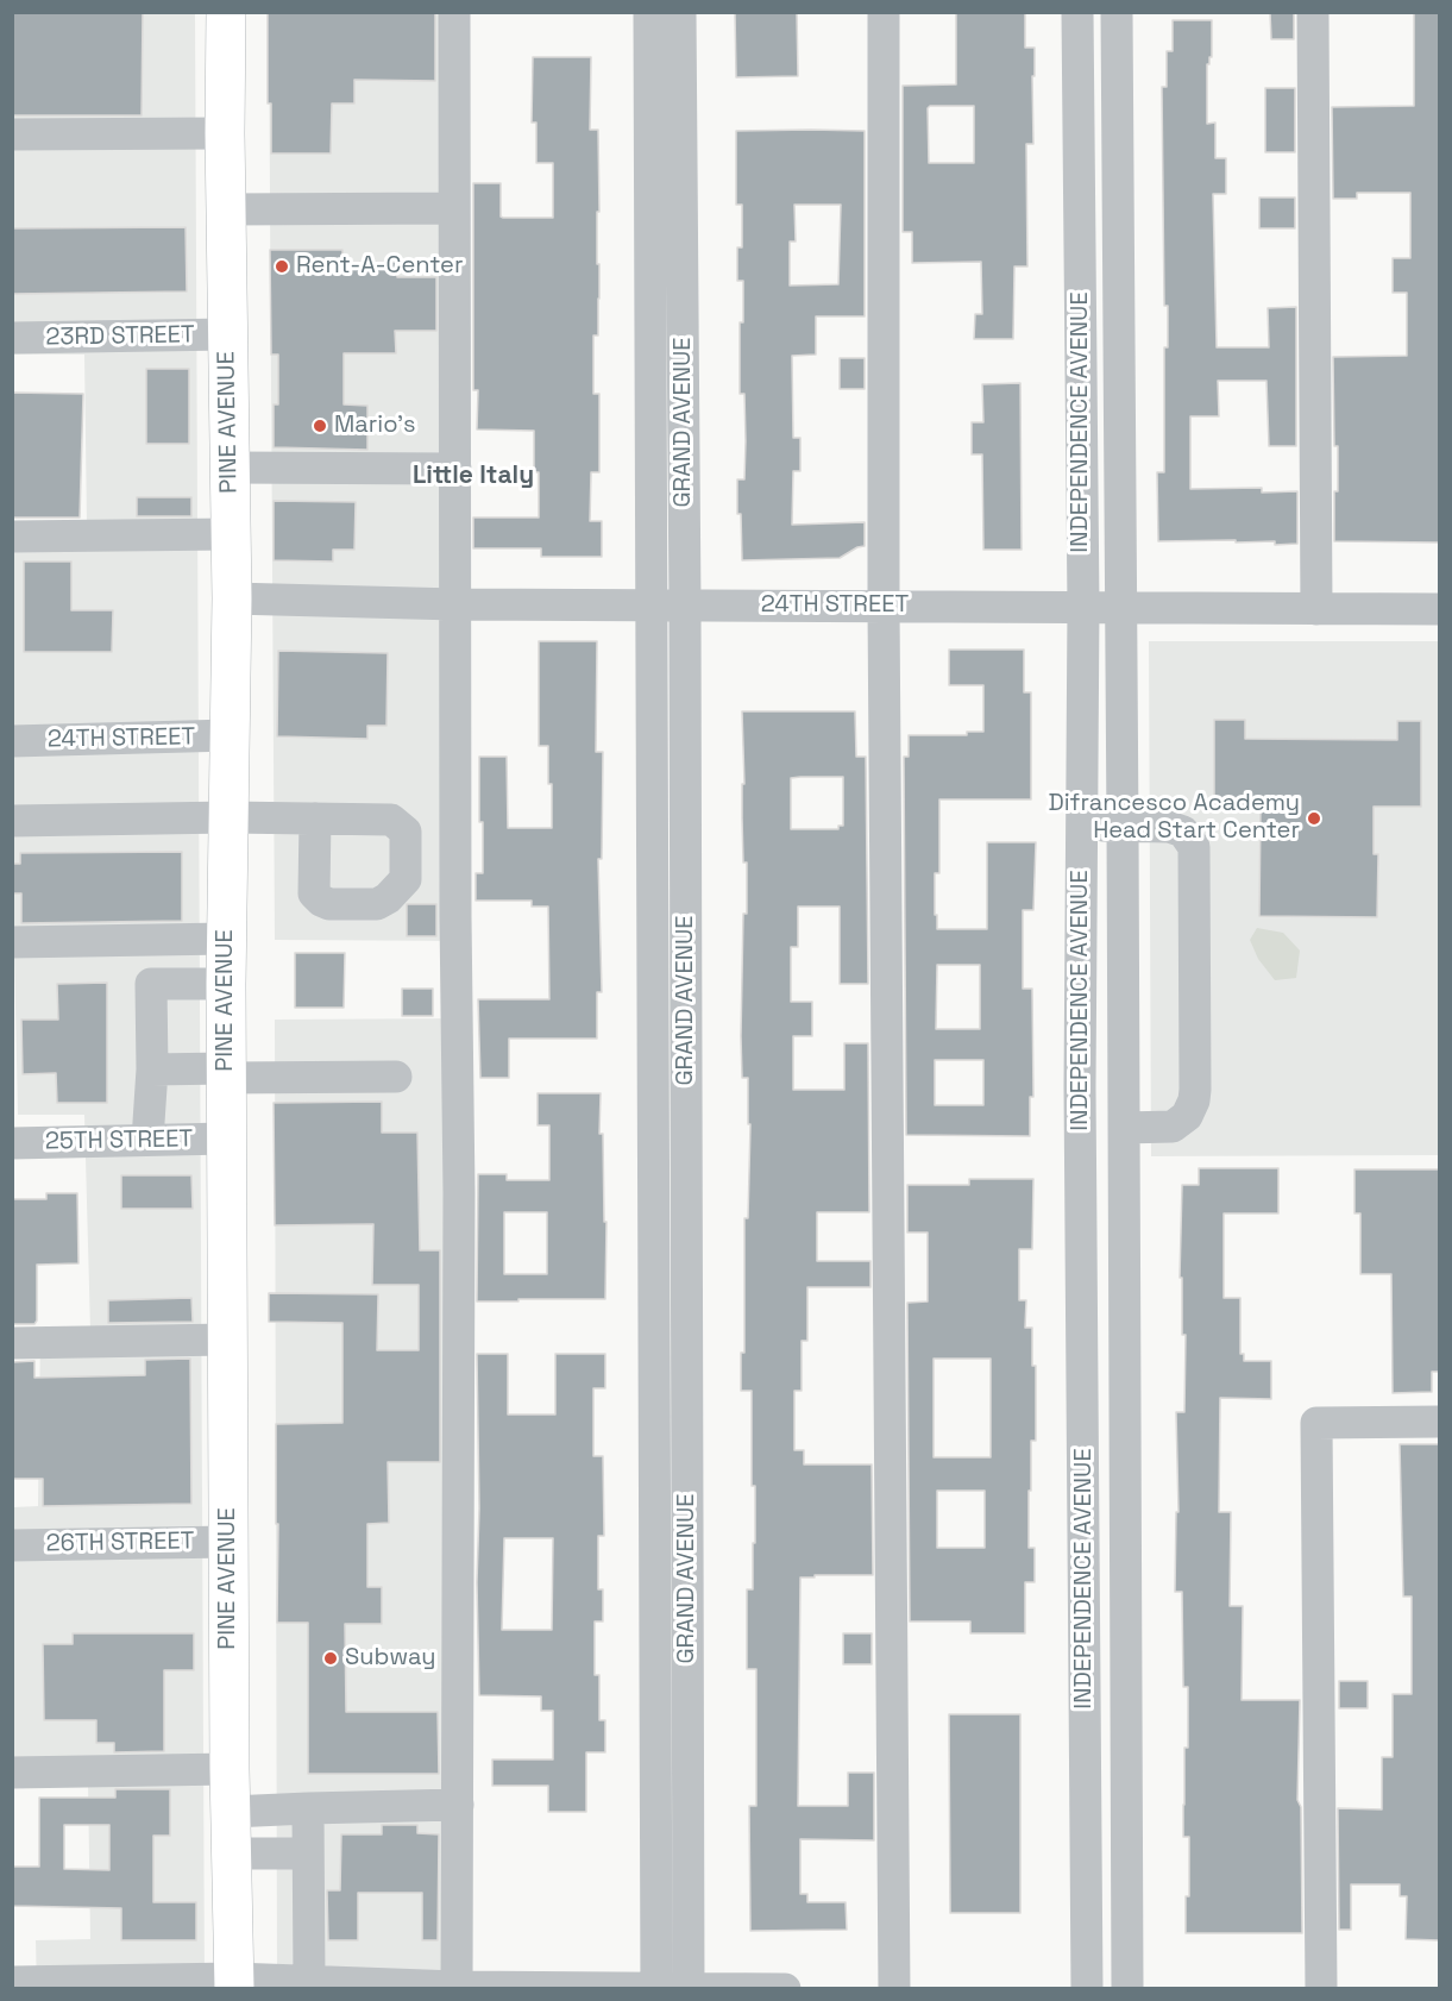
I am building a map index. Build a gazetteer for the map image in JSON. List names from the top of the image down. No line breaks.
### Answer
{"streets":{"main road":["PINE AVENUE"],"street":["23RD STREET","GRAND AVENUE","INDEPENDENCE AVENUE","24TH STREET","25TH STREET","26TH STREET"]},"crossings":[["23RD STREET","PINE AVENUE"],["PINE AVENUE","24TH STREET"],["PINE AVENUE","25TH STREET"],["PINE AVENUE","26TH STREET"],["GRAND AVENUE","24TH STREET"],["INDEPENDENCE AVENUE","24TH STREET"]],"districts":["Little Italy"],"places":["Rent-A-Center","Mario's","Difrancesco Academy Head Start Center","Subway"]}
